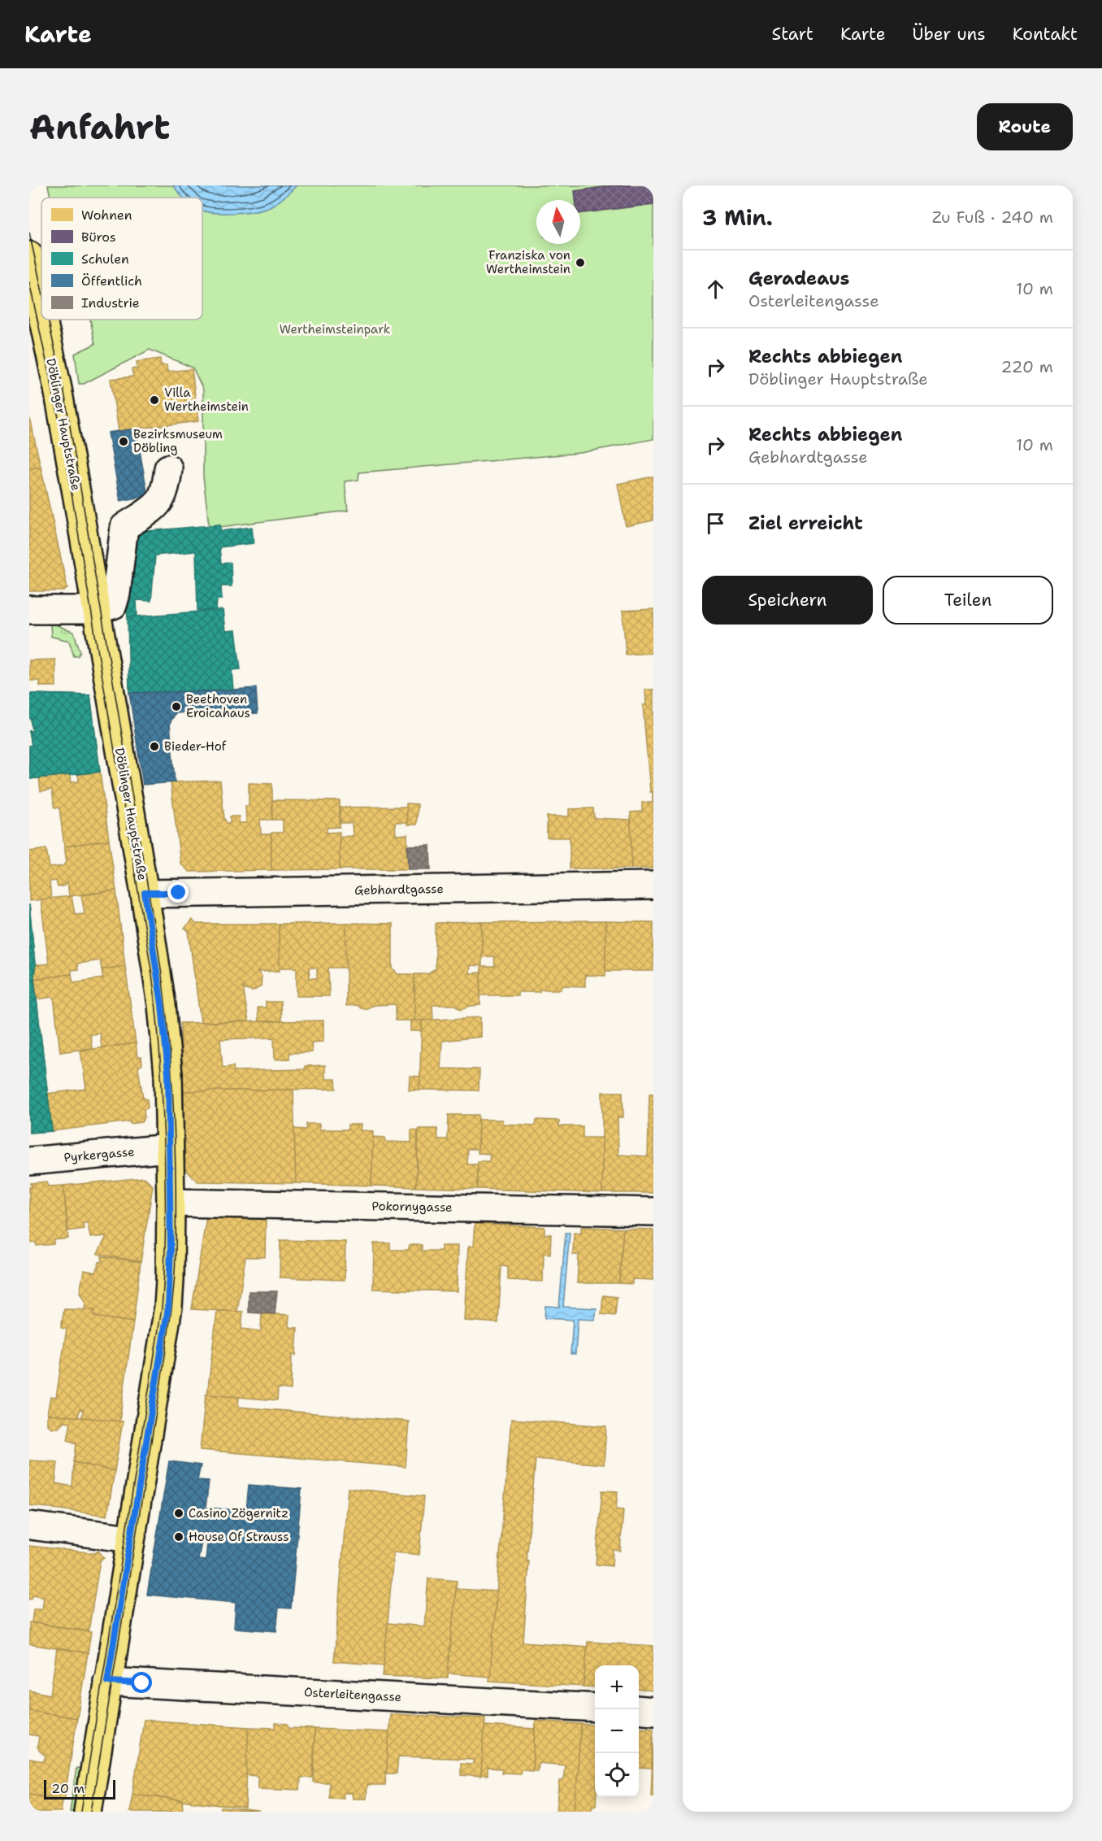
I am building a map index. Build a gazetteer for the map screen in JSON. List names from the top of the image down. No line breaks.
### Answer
{"streets":{"main road":["Döblinger Hauptstraße"],"street":["Gebhardtgasse","Pyrkergasse","Pokornygasse","Osterleitengasse"]},"crossings":[["Döblinger Hauptstraße","Gebhardtgasse"],["Döblinger Hauptstraße","Pyrkergasse"],["Döblinger Hauptstraße","Pokornygasse"],["Döblinger Hauptstraße","Osterleitengasse"]],"parks":["Wertheimsteinpark"],"places":["Franziska von Wertheimstein","Villa Wertheimstein","Bezirksmuseum Döbling","Beethoven Eroicahaus","Bieder-Hof","Casino Zögernitz","House Of Strauss"],"legend":["Wohnen","Büros","Schulen","Öffentlich","Industrie"],"scale_bar":"20 m","north":"top","page":{"header":"Karte","nav":["Start","Karte","Über uns","Kontakt"],"buttons":["Route",["Speichern","Teilen"]],"title":"Anfahrt","heading":["3 Min.","Zu Fuß · 240 m"],"list":[["Geradeaus","Osterleitengasse","10 m"],["Rechts abbiegen","Döblinger Hauptstraße","220 m"],["Rechts abbiegen","Gebhardtgasse","10 m"],"Ziel erreicht"],"map_buttons":["+","−"],"scale":"20 m"}}
